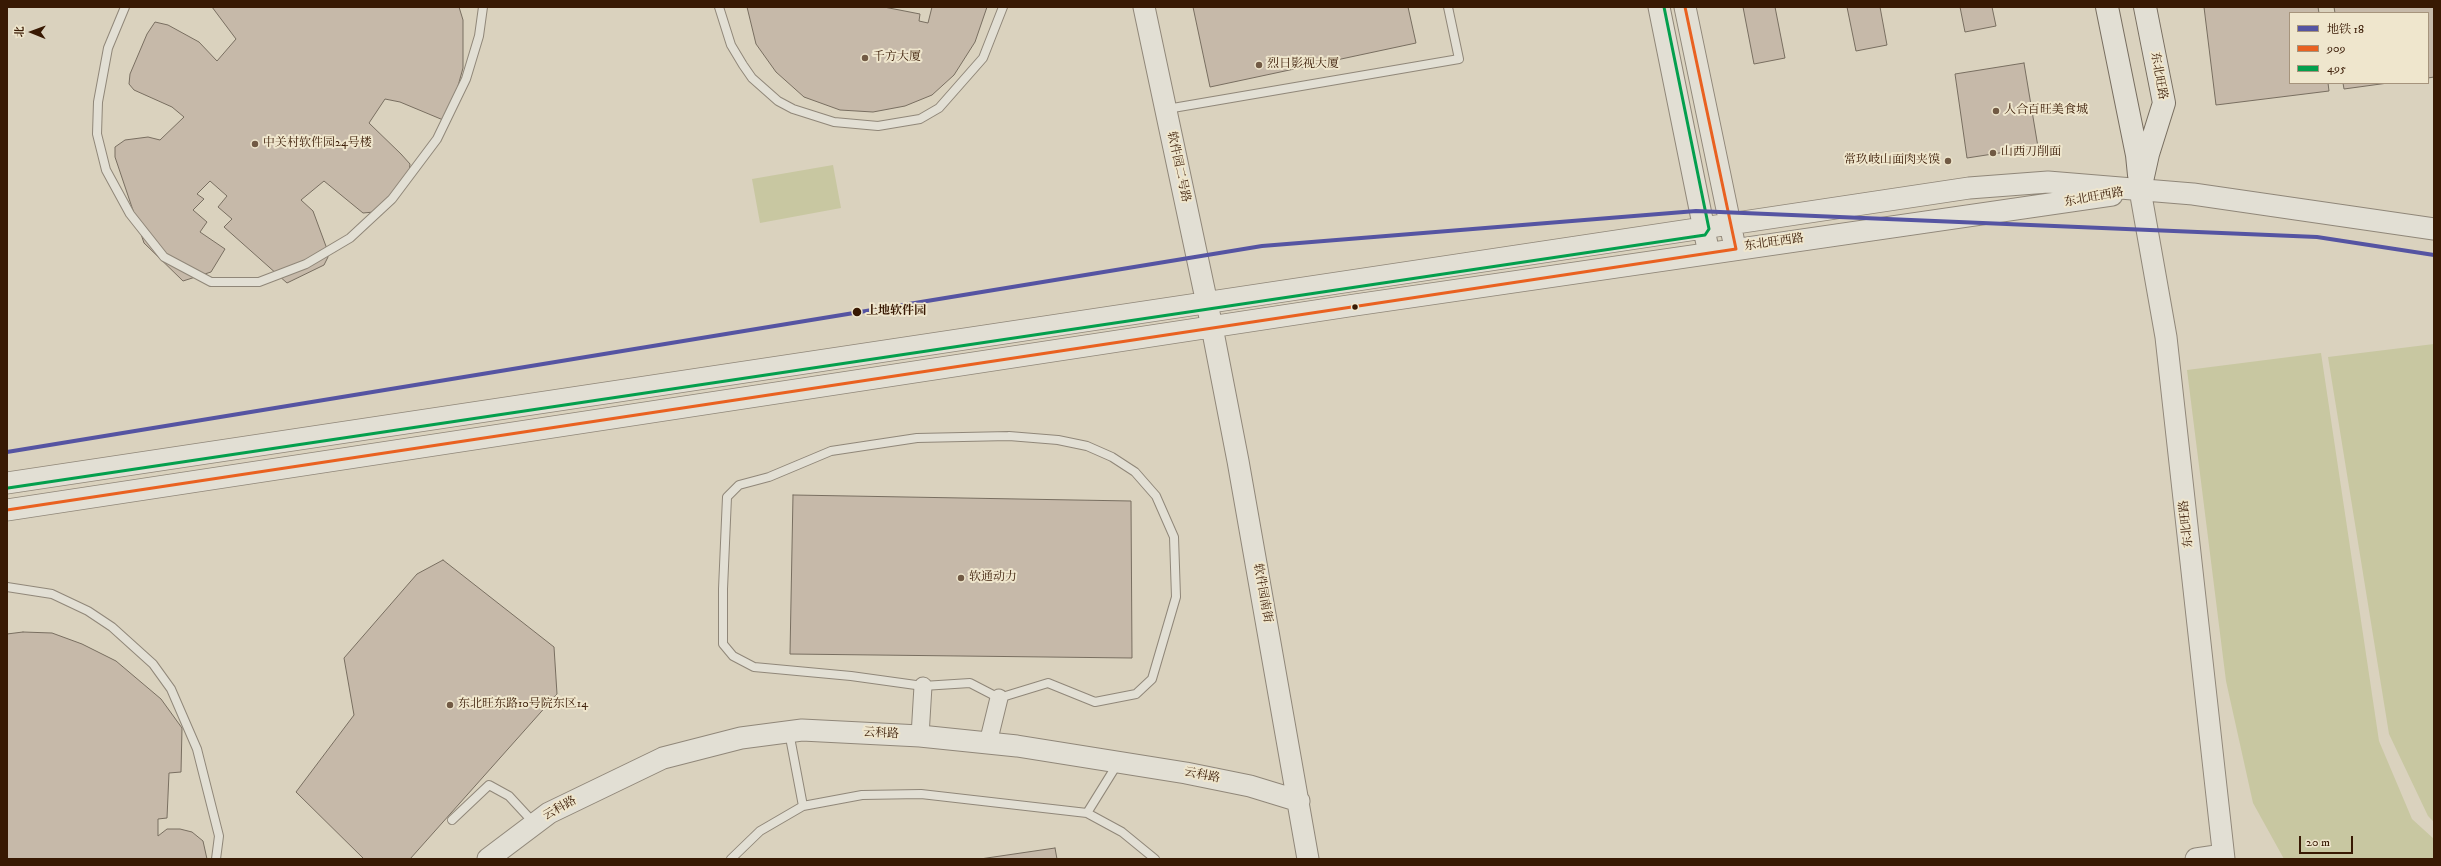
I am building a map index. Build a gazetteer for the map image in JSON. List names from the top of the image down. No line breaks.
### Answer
{"streets":{"main road":["东北旺路"],"street":["软件园二号路","东北旺西路","软件园南街","云科路"]},"crossings":[["东北旺路","东北旺西路"],["软件园二号路","东北旺西路"],["软件园二号路","软件园南街"],["东北旺西路","软件园南街"],["软件园南街","云科路"]],"places":["千方大厦","烈日影视大厦","人合百旺美食城","中关村软件园24号楼","山西刀削面","常玖岐山面肉夹馍","上地软件园","软通动力","东北旺东路10号院东区14"],"lines":["transit line 909","transit line 495","metro line 18"],"legend":["地铁 18","909","495"],"scale_bar":"20 m","north":"left"}
